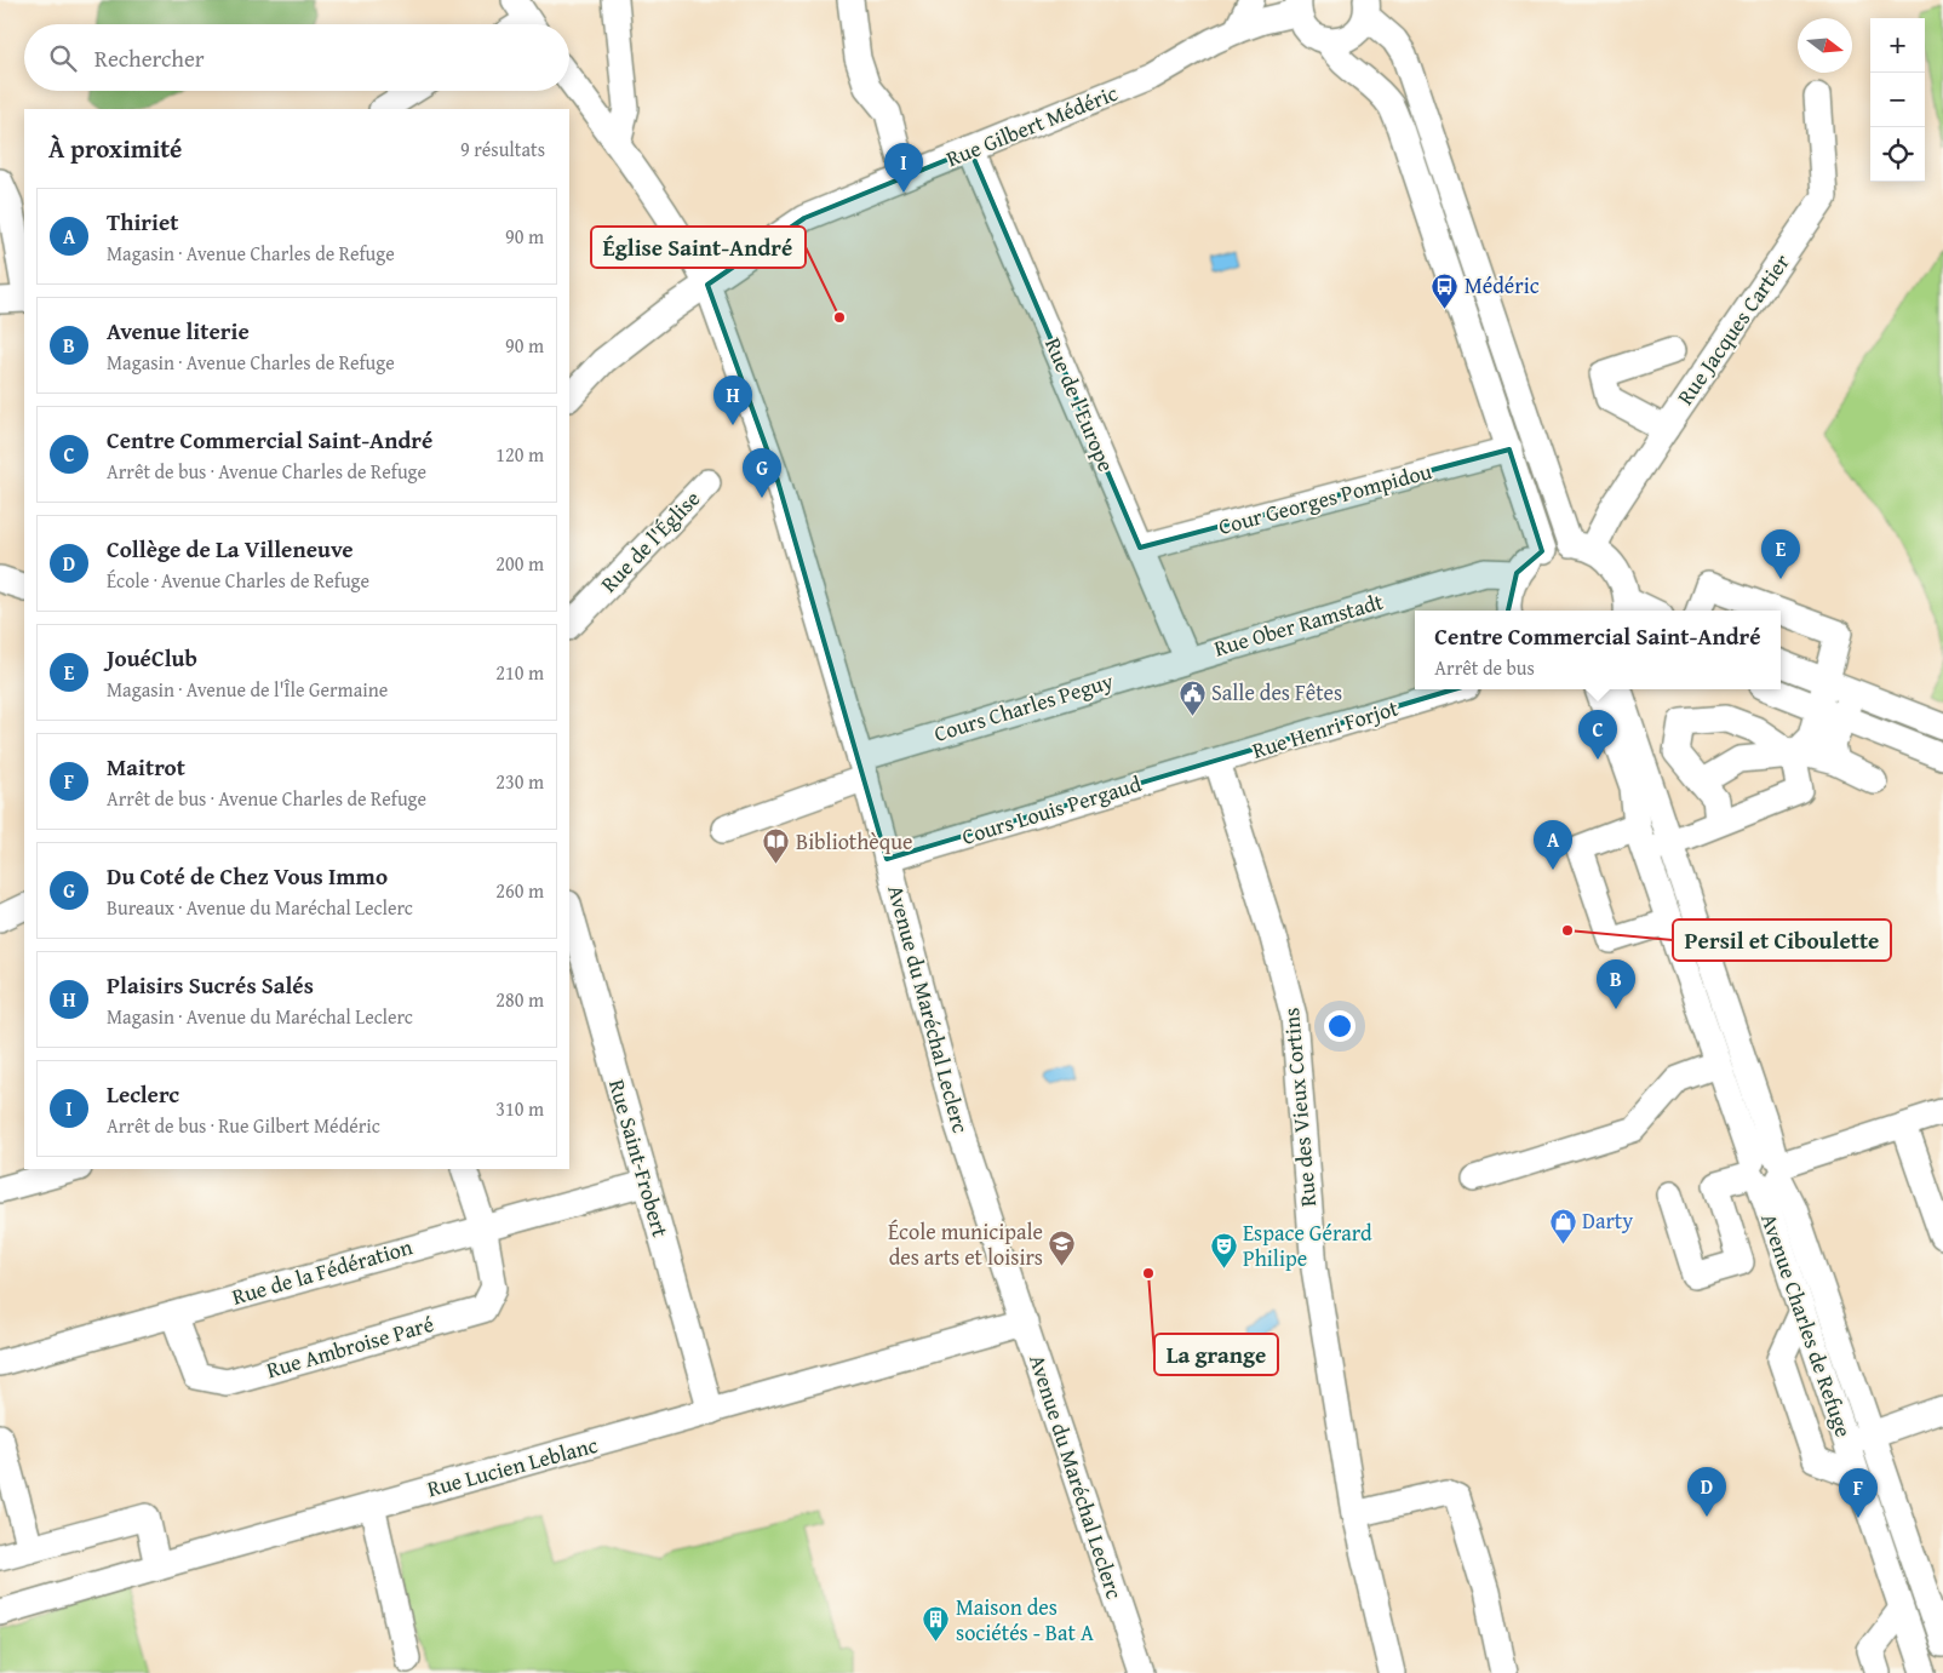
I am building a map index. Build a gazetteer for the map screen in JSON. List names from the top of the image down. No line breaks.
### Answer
{"streets":{"street":["Rue Gilbert Médéric","Rue Jacques Cartier","Rue de l'Europe","Cour Georges Pompidou","Rue de l'Église","Rue Ober Ramstadt","Cours Charles Peguy","Rue Henri Forjot","Cours Louis Pergaud","Avenue du Maréchal Leclerc","Rue des Vieux Cortins","Rue Saint-Frobert","Rue de la Fédération","Avenue Charles de Refuge","Rue Ambroise Paré","Rue Lucien Leblanc"]},"crossings":[["Rue Gilbert Médéric","Rue de l'Europe"],["Rue Gilbert Médéric","Avenue du Maréchal Leclerc"],["Rue de l'Europe","Cour Georges Pompidou"],["Rue de l'Europe","Rue Ober Ramstadt"],["Rue de l'Europe","Cours Charles Peguy"],["Rue Ober Ramstadt","Cours Charles Peguy"],["Cours Charles Peguy","Avenue du Maréchal Leclerc"],["Rue Henri Forjot","Cours Louis Pergaud"],["Rue Henri Forjot","Rue des Vieux Cortins"],["Cours Louis Pergaud","Avenue du Maréchal Leclerc"],["Cours Louis Pergaud","Rue des Vieux Cortins"],["Avenue du Maréchal Leclerc","Rue Lucien Leblanc"],["Rue Saint-Frobert","Rue de la Fédération"],["Rue Saint-Frobert","Rue Lucien Leblanc"],["Rue de la Fédération","Rue Ambroise Paré"]],"places":{"bus stop":["Médéric"],"other":["Église Saint-André","Persil et Ciboulette","La grange"],"public building":["Salle des Fêtes"],"library":["Bibliothèque"],"shop":["Darty"],"school or university":["École municipale des arts et loisirs"],"theatre":["Espace Gérard Philipe"],"building":["Maison des sociétés - Bat A"]},"north":"right","page":{"map_buttons":["+","−"],"search":"Rechercher","heading":["À proximité","9 résultats"],"pins":["I","H","G","E","C","A","B","D","F"],"list":[{"mark":"A","name":"Thiriet","note":"Magasin · Avenue Charles de Refuge","value":"90 m"},{"mark":"B","name":"Avenue literie","note":"Magasin · Avenue Charles de Refuge","value":"90 m"},{"mark":"C","name":"Centre Commercial Saint-André","note":"Arrêt de bus · Avenue Charles de Refuge","value":"120 m"},{"mark":"D","name":"Collège de La Villeneuve","note":"École · Avenue Charles de Refuge","value":"200 m"},{"mark":"E","name":"JouéClub","note":"Magasin · Avenue de l'Île Germaine","value":"210 m"},{"mark":"F","name":"Maitrot","note":"Arrêt de bus · Avenue Charles de Refuge","value":"230 m"},{"mark":"G","name":"Du Coté de Chez Vous Immo","note":"Bureaux · Avenue du Maréchal Leclerc","value":"260 m"},{"mark":"H","name":"Plaisirs Sucrés Salés","note":"Magasin · Avenue du Maréchal Leclerc","value":"280 m"},{"mark":"I","name":"Leclerc","note":"Arrêt de bus · Rue Gilbert Médéric","value":"310 m"}],"popup":["Centre Commercial Saint-André","Arrêt de bus"]}}
